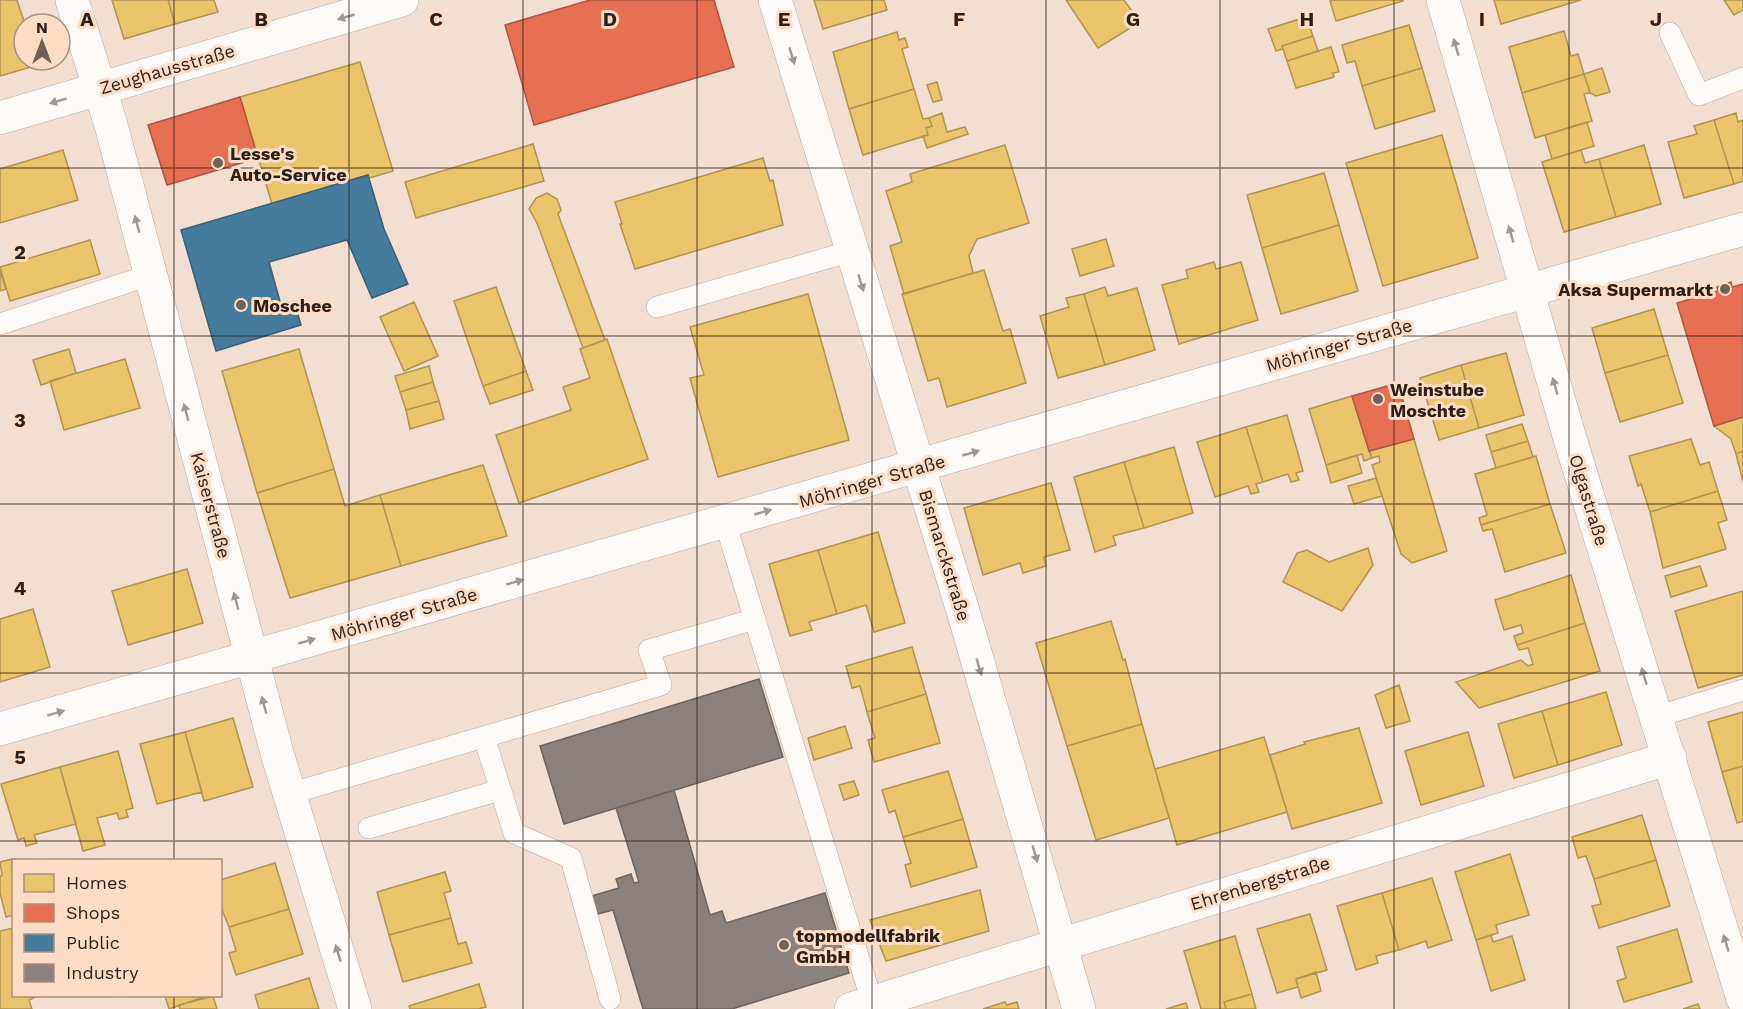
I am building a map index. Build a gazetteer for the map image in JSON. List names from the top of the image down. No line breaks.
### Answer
{"streets":{"street":["Zeughausstraße","Möhringer Straße","Olgastraße","Kaiserstraße","Bismarckstraße","Ehrenbergstraße"]},"crossings":[["Zeughausstraße","Kaiserstraße"],["Möhringer Straße","Olgastraße"],["Möhringer Straße","Kaiserstraße"],["Möhringer Straße","Bismarckstraße"],["Olgastraße","Ehrenbergstraße"],["Bismarckstraße","Ehrenbergstraße"]],"one_way":["Zeughausstraße","Möhringer Straße","Olgastraße","Kaiserstraße","Bismarckstraße"],"places":["Lesse's Auto-Service","Aksa Supermarkt","Moschee","Weinstube Moschte","topmodellfabrik GmbH"],"legend":["Homes","Shops","Public","Industry"],"north":"top","grid":{"columns":["A","B","C","D","E","F","G","H","I","J"],"rows":["2","3","4","5"]}}
